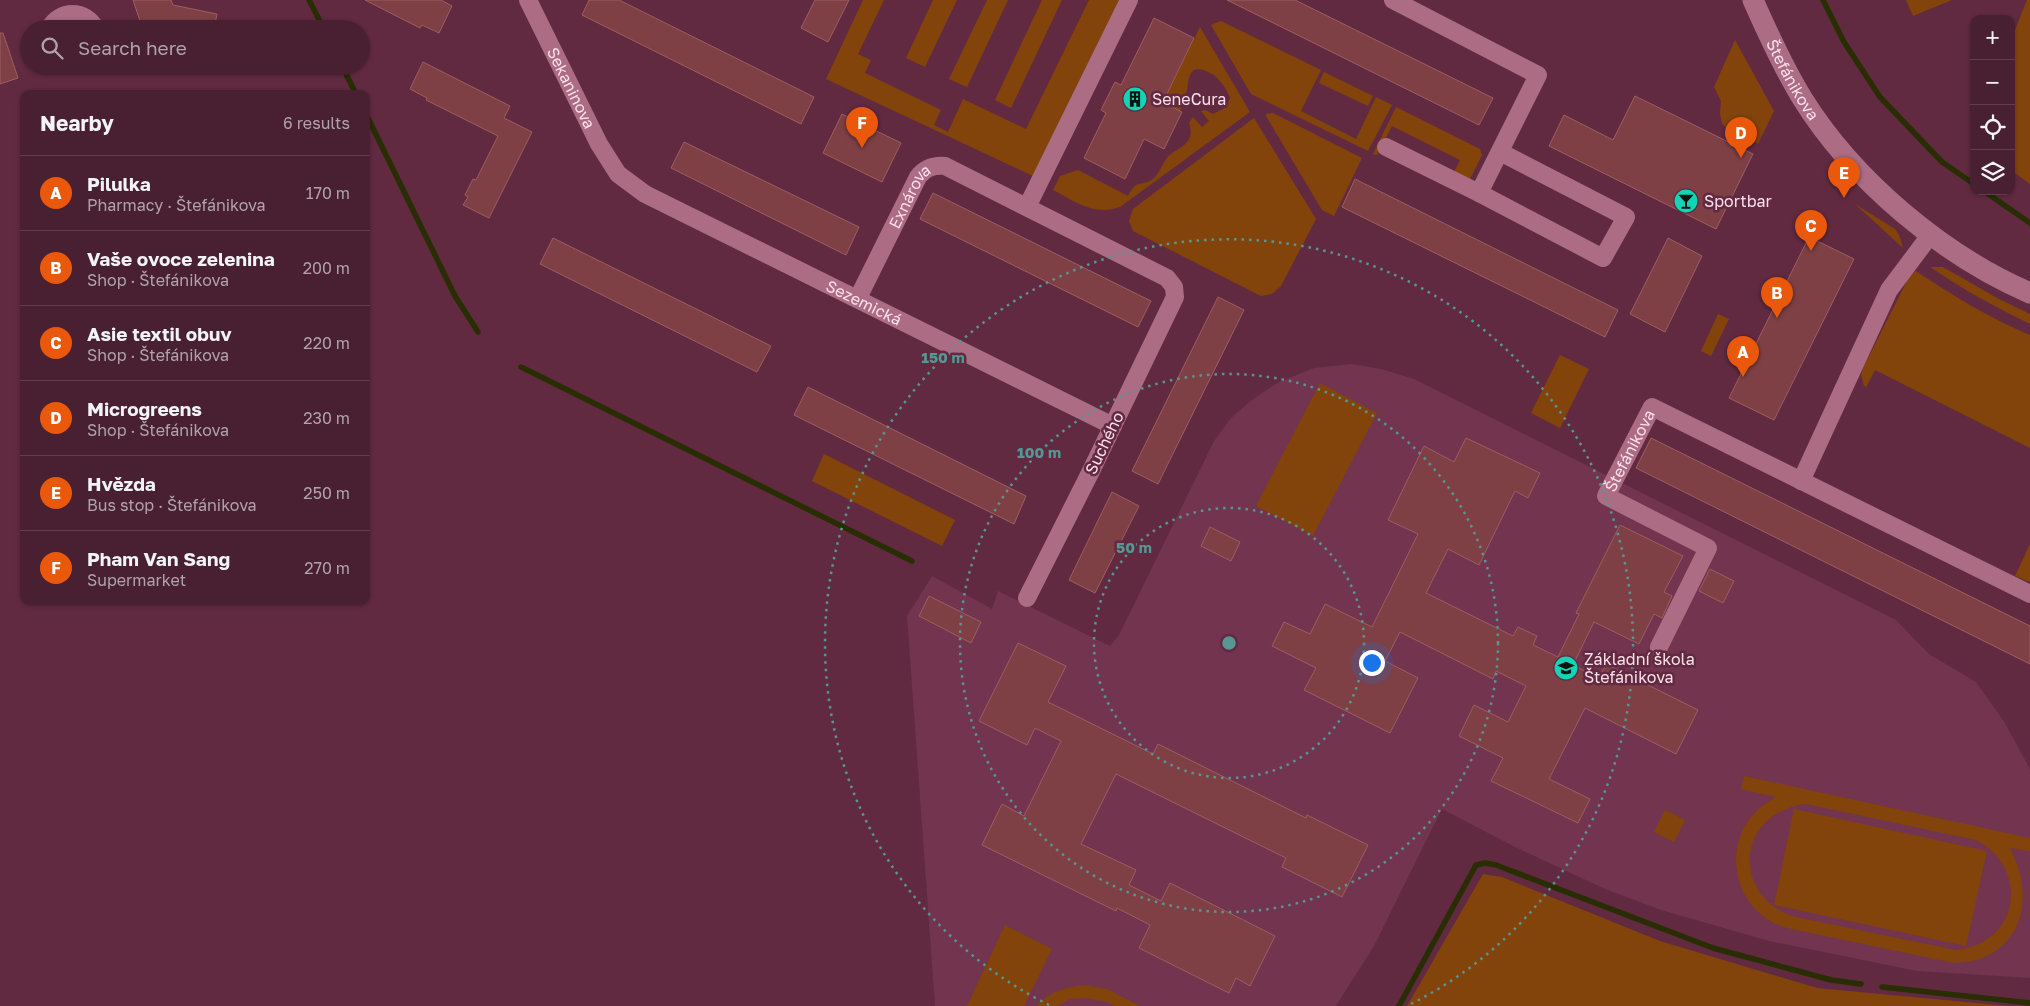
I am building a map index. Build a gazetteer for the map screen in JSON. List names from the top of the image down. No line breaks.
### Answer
{"streets":{"street":["Štefánikova","Sekaninova","Exnárova","Sezemická","Suchého"]},"crossings":[["Sekaninova","Sezemická"],["Exnárova","Sezemická"],["Exnárova","Suchého"],["Sezemická","Suchého"]],"places":{"building":["SeneCura"],"bar":["Sportbar"],"school or university":["Základní škola Štefánikova"]},"page":{"map_buttons":["+","−"],"search":"Search here","heading":["Nearby","6 results"],"pins":["F","D","E","C","B","A"],"list":[{"mark":"A","name":"Pilulka","note":"Pharmacy · Štefánikova","value":"170 m"},{"mark":"B","name":"Vaše ovoce zelenina","note":"Shop · Štefánikova","value":"200 m"},{"mark":"C","name":"Asie textil obuv","note":"Shop · Štefánikova","value":"220 m"},{"mark":"D","name":"Microgreens","note":"Shop · Štefánikova","value":"230 m"},{"mark":"E","name":"Hvězda","note":"Bus stop · Štefánikova","value":"250 m"},{"mark":"F","name":"Pham Van Sang","note":"Supermarket","value":"270 m"}]},"rings":["150 m","100 m","50 m"]}
